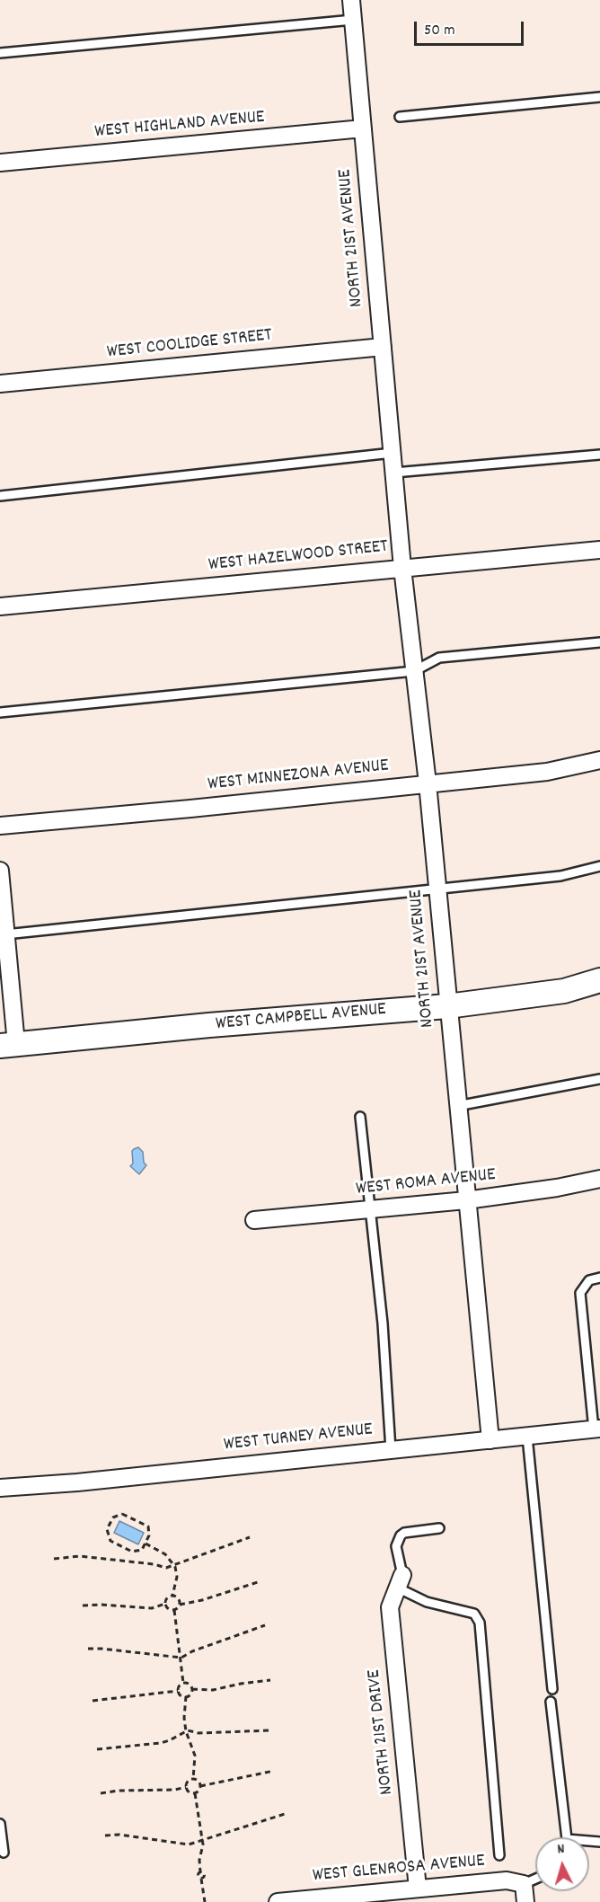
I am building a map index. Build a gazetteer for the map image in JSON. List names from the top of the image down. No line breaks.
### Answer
{"streets":{"street":["WEST HIGHLAND AVENUE","NORTH 21ST AVENUE","WEST COOLIDGE STREET","WEST HAZELWOOD STREET","WEST MINNEZONA AVENUE","WEST CAMPBELL AVENUE","WEST ROMA AVENUE","WEST TURNEY AVENUE","NORTH 21ST DRIVE","WEST GLENROSA AVENUE"]},"crossings":[["WEST HIGHLAND AVENUE","NORTH 21ST AVENUE"],["NORTH 21ST AVENUE","WEST COOLIDGE STREET"],["NORTH 21ST AVENUE","WEST HAZELWOOD STREET"],["NORTH 21ST AVENUE","WEST MINNEZONA AVENUE"],["NORTH 21ST AVENUE","WEST CAMPBELL AVENUE"],["NORTH 21ST AVENUE","WEST ROMA AVENUE"],["NORTH 21ST AVENUE","WEST TURNEY AVENUE"],["NORTH 21ST DRIVE","WEST GLENROSA AVENUE"]],"scale_bar":"50 m","north":"top"}
